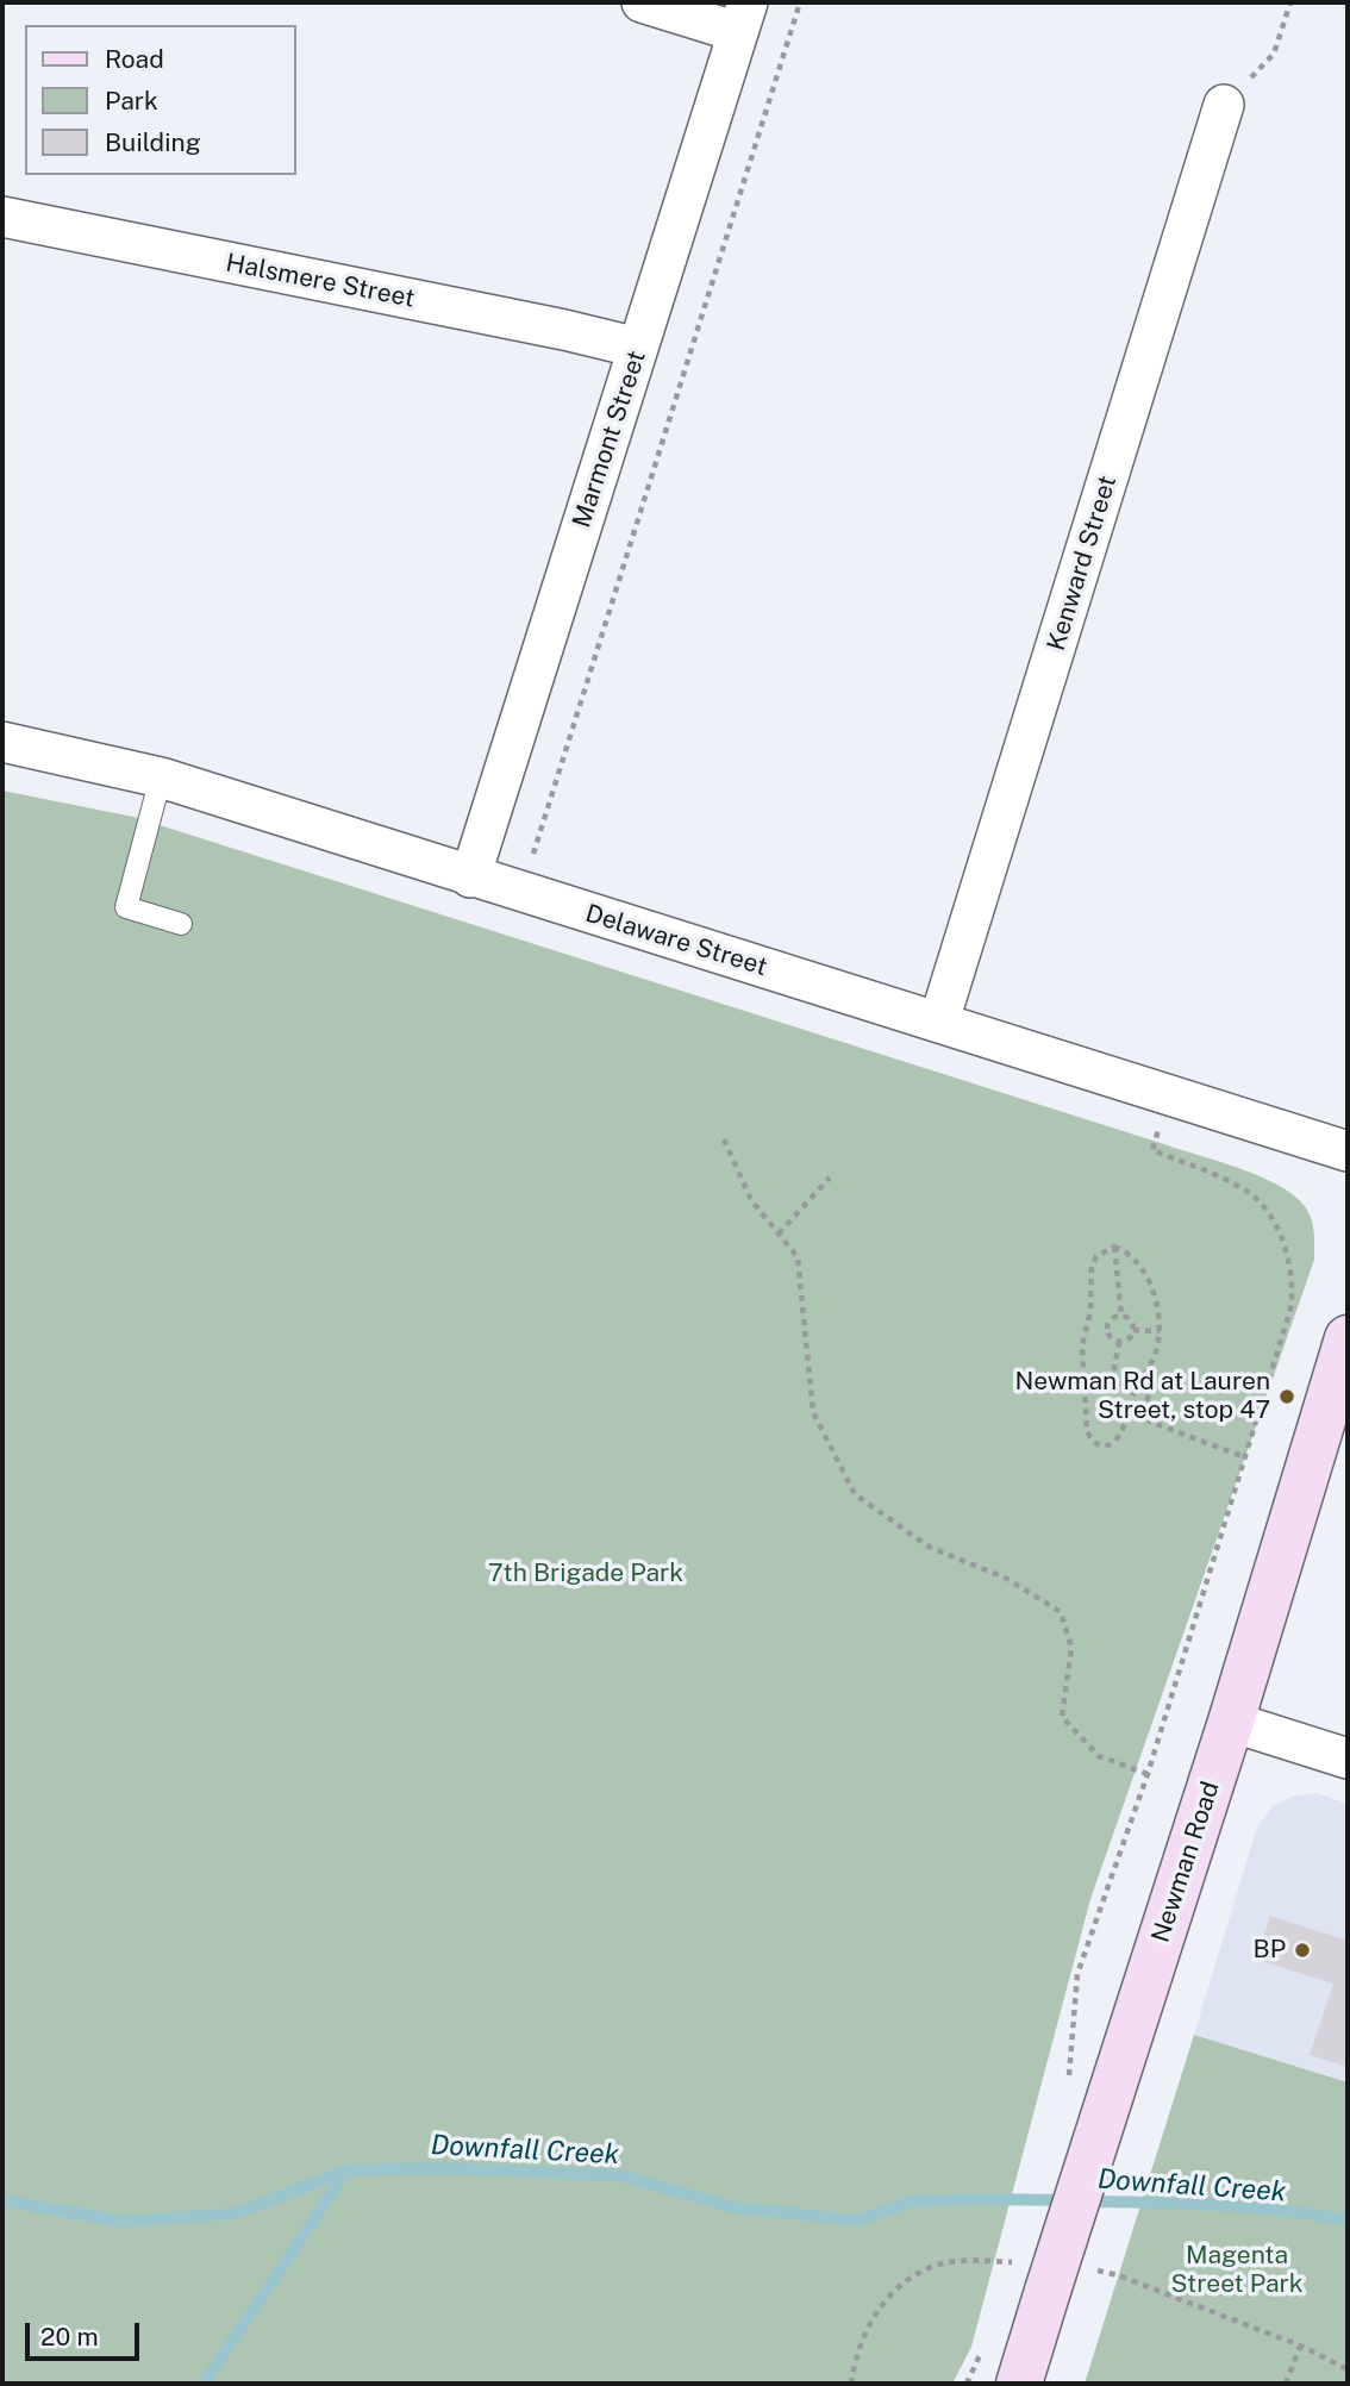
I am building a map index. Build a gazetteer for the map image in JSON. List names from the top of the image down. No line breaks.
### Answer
{"streets":{"main road":["Newman Road"],"street":["Halsmere Street","Marmont Street","Kenward Street","Delaware Street"]},"crossings":[["Halsmere Street","Marmont Street"],["Marmont Street","Delaware Street"],["Kenward Street","Delaware Street"]],"water":["Downfall Creek"],"parks":["7th Brigade Park","Magenta Street Park"],"places":["Newman Rd at Lauren Street, stop 47","BP"],"legend":["Road","Park","Building"],"scale_bar":"20 m"}
